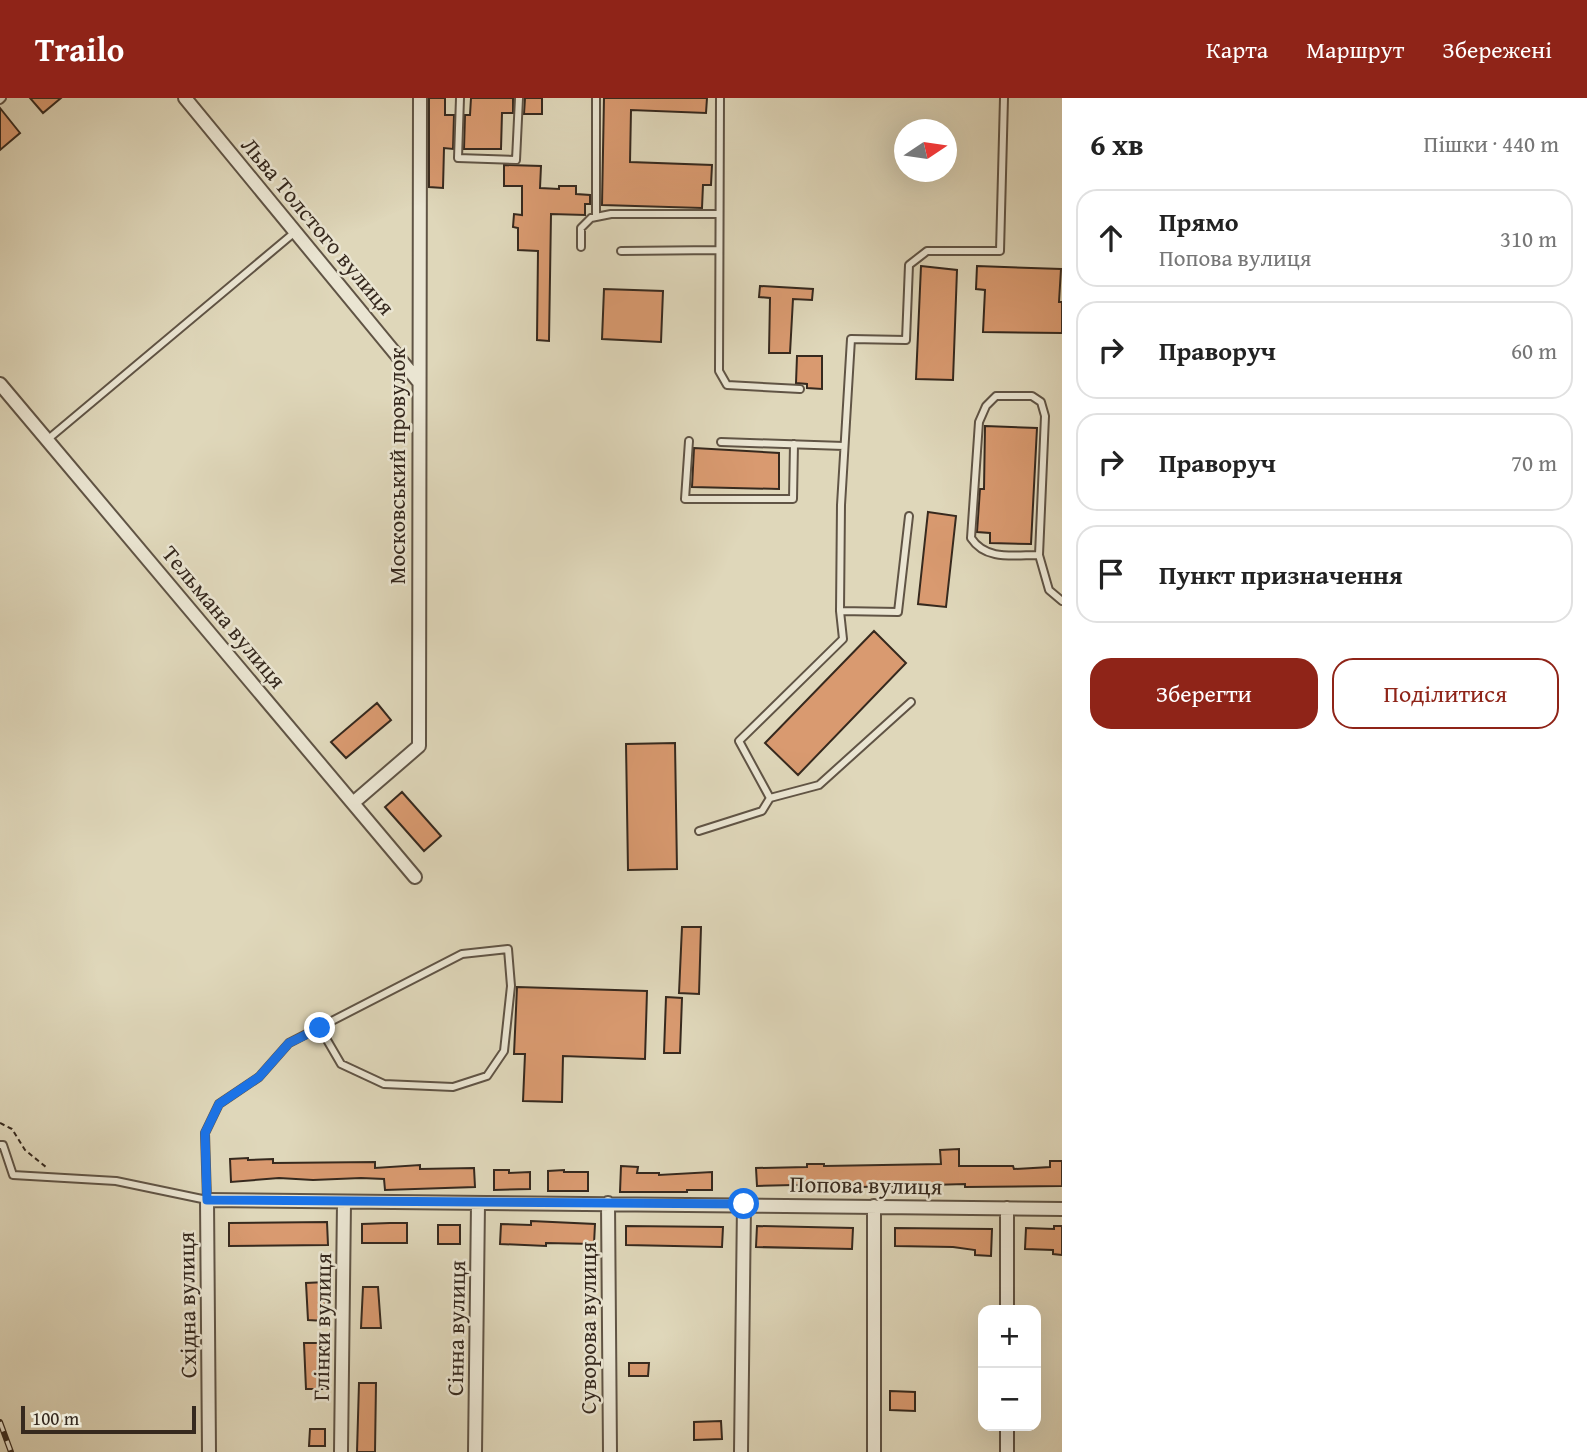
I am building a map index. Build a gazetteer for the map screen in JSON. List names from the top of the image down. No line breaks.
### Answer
{"streets":{"street":["Льва Толстого вулиця","Московський провулок","Тельмана вулиця","Попова вулиця","Східна вулиця","Глінки вулиця","Сінна вулиця","Суворова вулиця"]},"crossings":[["Льва Толстого вулиця","Московський провулок"],["Московський провулок","Тельмана вулиця"],["Попова вулиця","Східна вулиця"],["Попова вулиця","Глінки вулиця"],["Попова вулиця","Сінна вулиця"],["Попова вулиця","Суворова вулиця"]],"scale_bar":"100 m","north":"right","page":{"header":"Trailo","nav":["Карта","Маршрут","Збережені"],"heading":["6 хв","Пішки · 440 m"],"list":[["Прямо","Попова вулиця","310 m"],["Праворуч","60 m"],["Праворуч","70 m"],"Пункт призначення"],"buttons":["Зберегти","Поділитися"],"map_buttons":["+","−"],"scale":"100 m"}}
